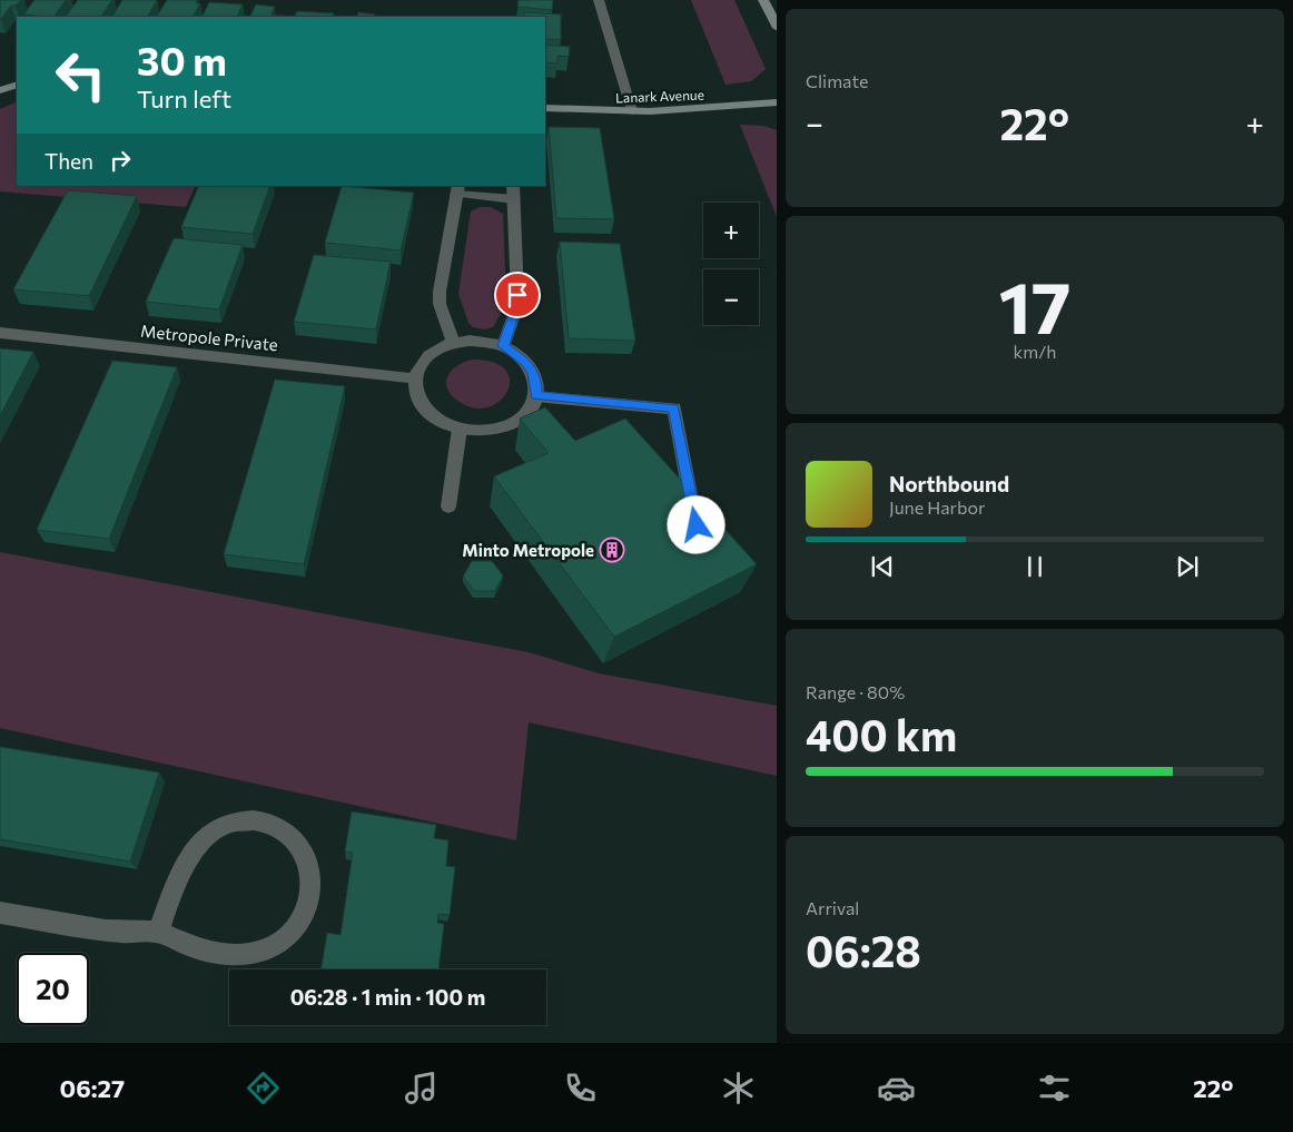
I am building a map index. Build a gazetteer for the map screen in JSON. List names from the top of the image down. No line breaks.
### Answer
{"streets":{"street":["Lanark Avenue","Metropole Private"]},"places":{"building":["Minto Metropole"]},"page":{"tile":["Climate",["17","km/h"],["Range · 80%","400 km"],["Arrival","06:28"]],"turn":["30 m","Turn left"],"heat":["−","22°","+"],"then":"Then","map_buttons":["+","−"],"song":["Northbound","June Harbor"],"limit":"20","trip":"06:28 · 1 min · 100 m","tabs":["06:27","22°"]}}
